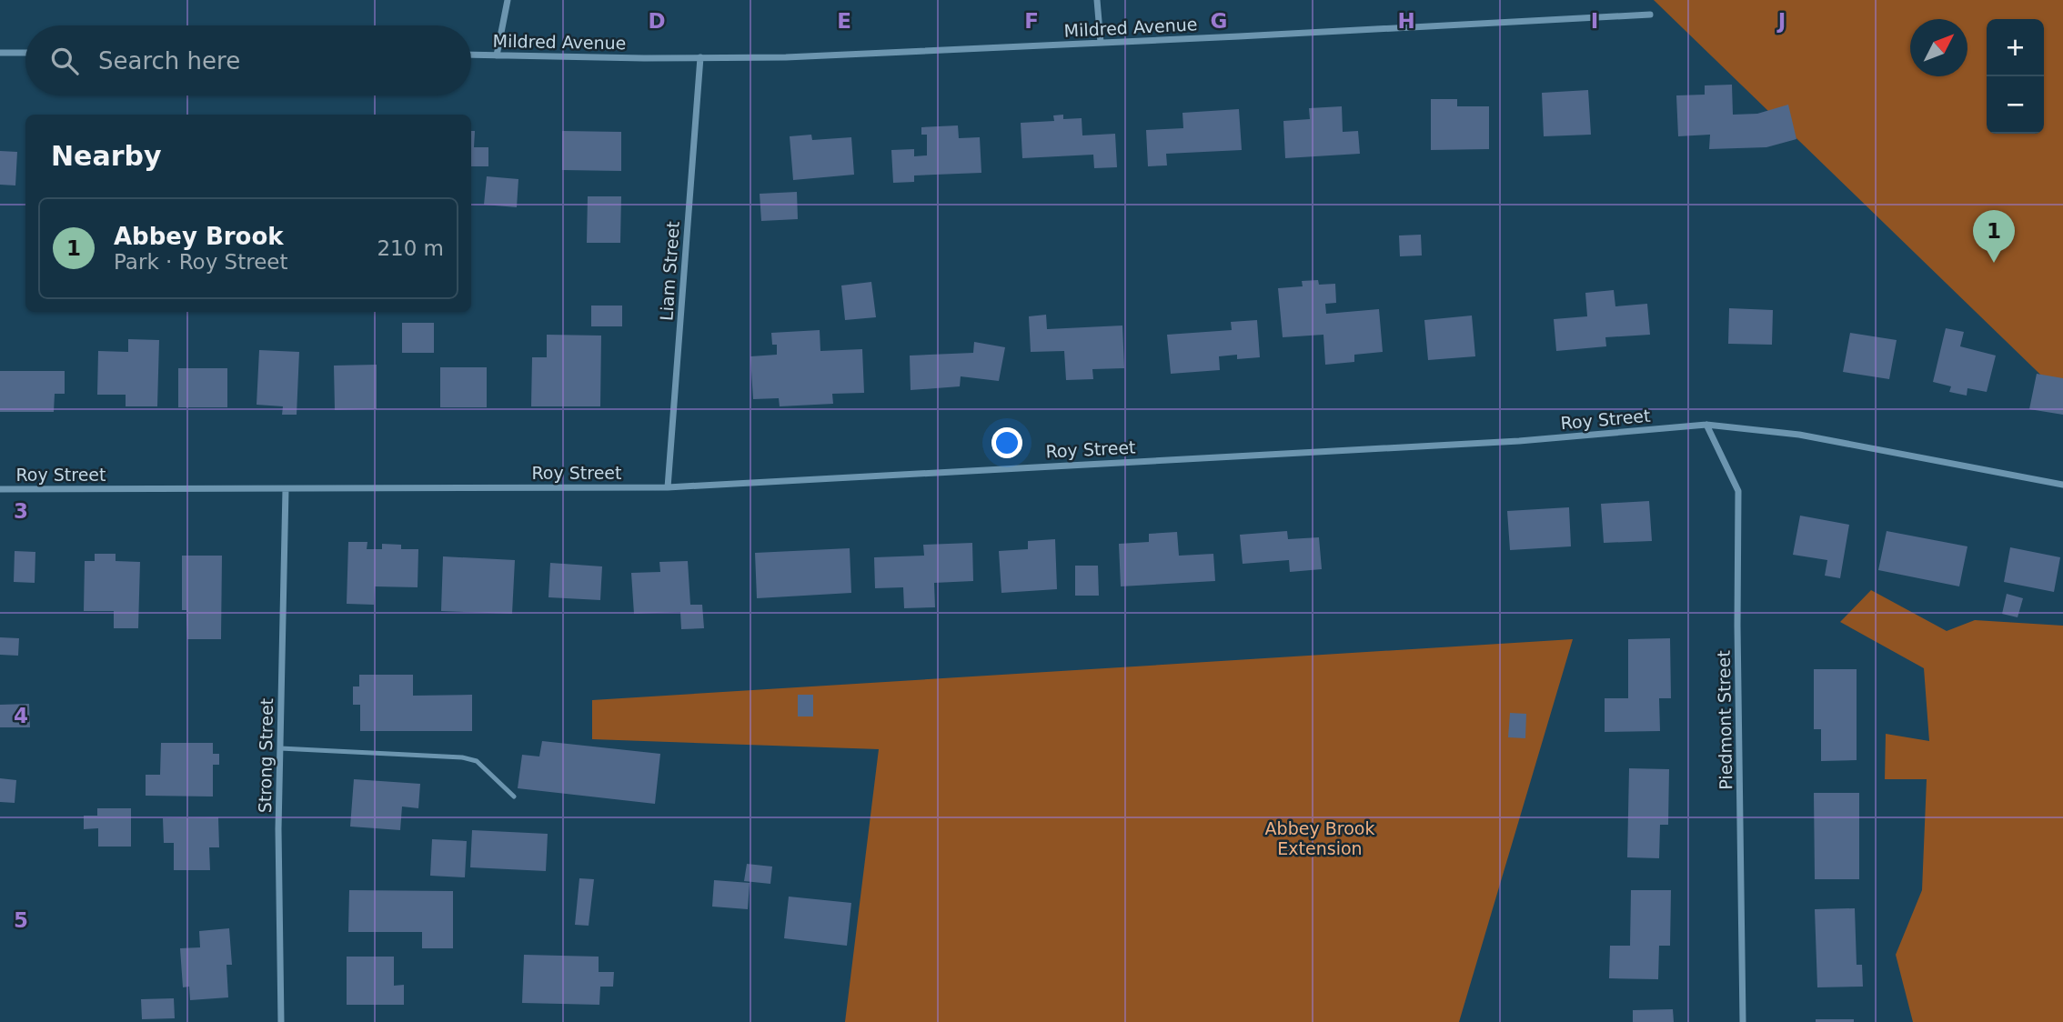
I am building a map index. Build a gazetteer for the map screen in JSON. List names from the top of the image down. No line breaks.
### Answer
{"streets":{"street":["Mildred Avenue","Liam Street","Roy Street","Piedmont Street","Strong Street"]},"crossings":[["Mildred Avenue","Liam Street"],["Liam Street","Roy Street"],["Roy Street","Piedmont Street"],["Roy Street","Strong Street"]],"parks":["Abbey Brook Extension"],"north":"top right","page":{"map_buttons":["+","−"],"search":"Search here","heading":"Nearby","list":[{"mark":"1","name":"Abbey Brook","note":"Park · Roy Street","value":"210 m"}],"pins":"1"},"grid":{"columns":["D","E","F","G","H","I","J"],"rows":["3","4","5"]}}
